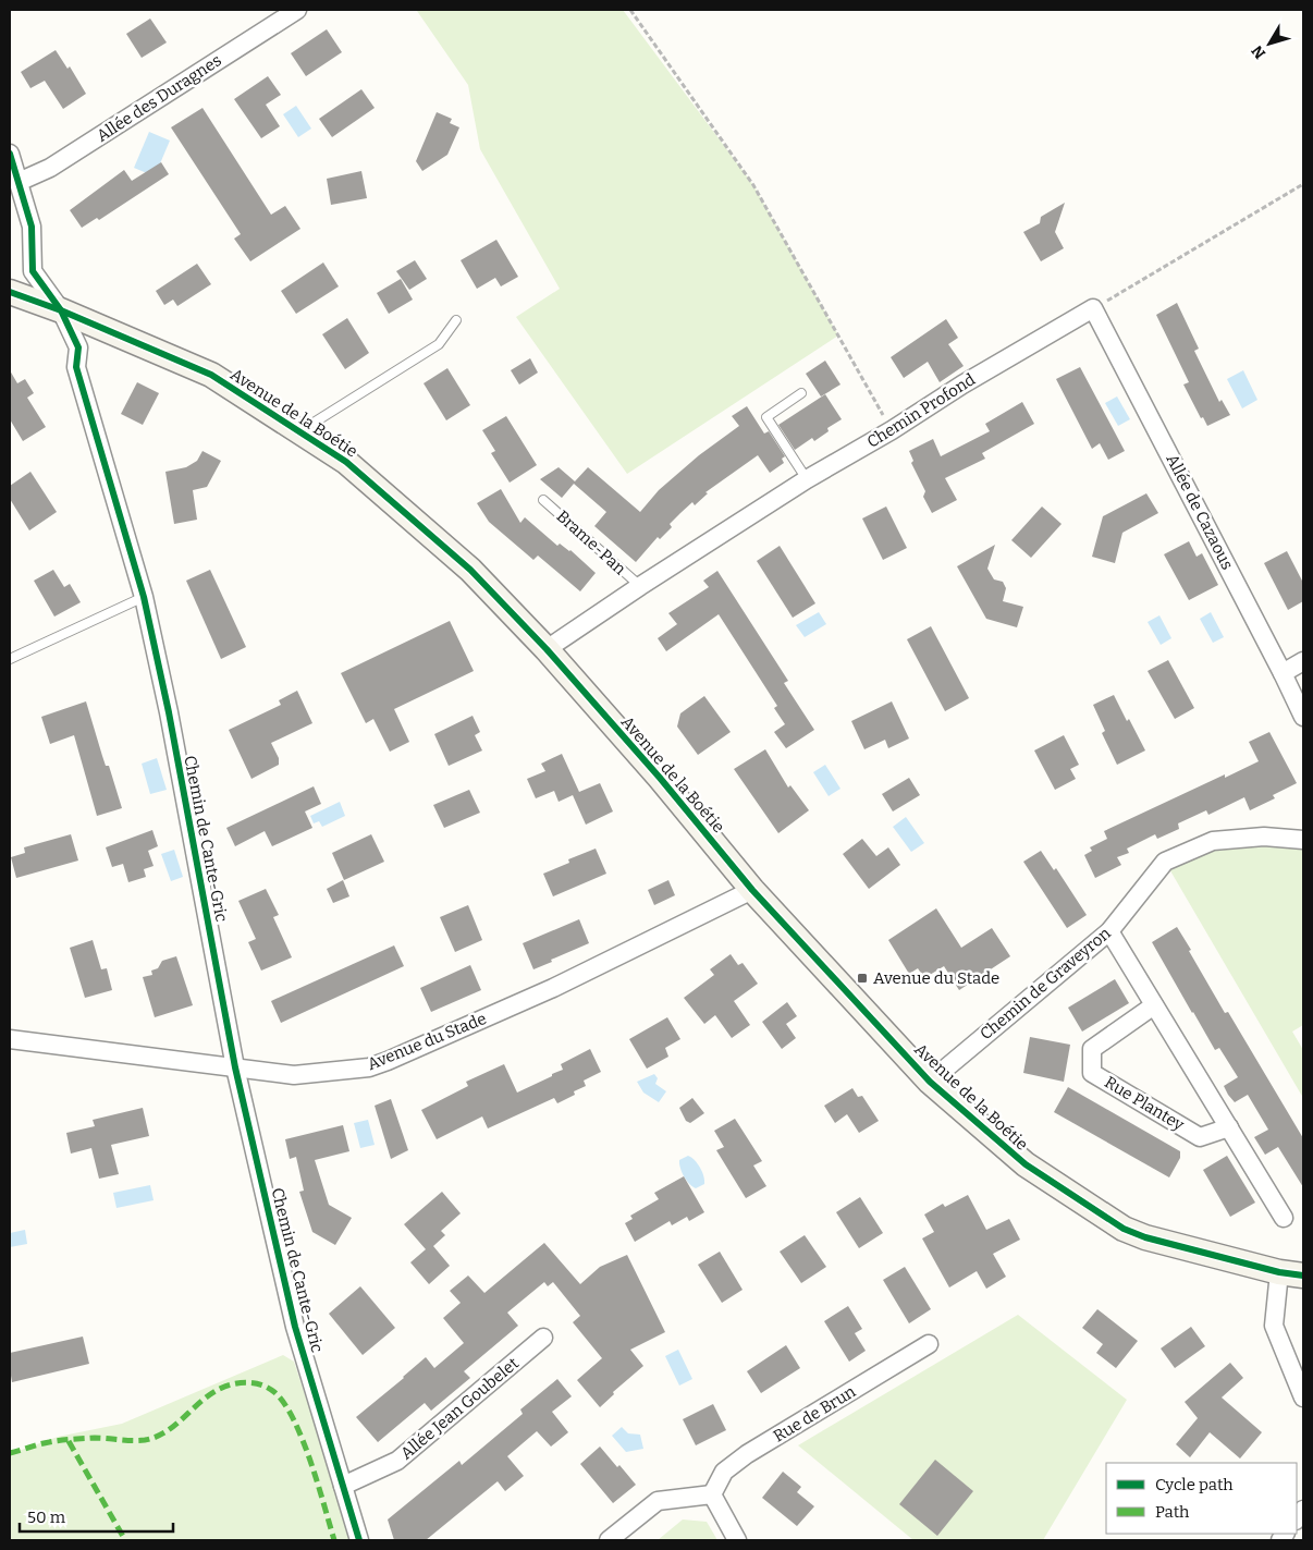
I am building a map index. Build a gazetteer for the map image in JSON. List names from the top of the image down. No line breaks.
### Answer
{"streets":{"main road":["Avenue de la Boétie"],"street":["Allée des Duragnes","Chemin Profond","Allée de Cazaous","Chemin de Cante-Gric","Chemin de Graveyron","Avenue du Stade","Rue Plantey","Allée Jean Goubelet","Rue de Brun"],"lane":["Brame-Pan"]},"crossings":[["Allée des Duragnes","Chemin de Cante-Gric"],["Chemin Profond","Avenue de la Boétie"],["Chemin Profond","Allée de Cazaous"],["Chemin Profond","Brame-Pan"],["Avenue de la Boétie","Chemin de Cante-Gric"],["Avenue de la Boétie","Chemin de Graveyron"],["Avenue de la Boétie","Avenue du Stade"],["Chemin de Cante-Gric","Avenue du Stade"],["Chemin de Cante-Gric","Allée Jean Goubelet"]],"places":{"transit":["Avenue du Stade"]},"legend":["Cycle path","Path"],"scale_bar":"50 m","north":"bottom left"}
